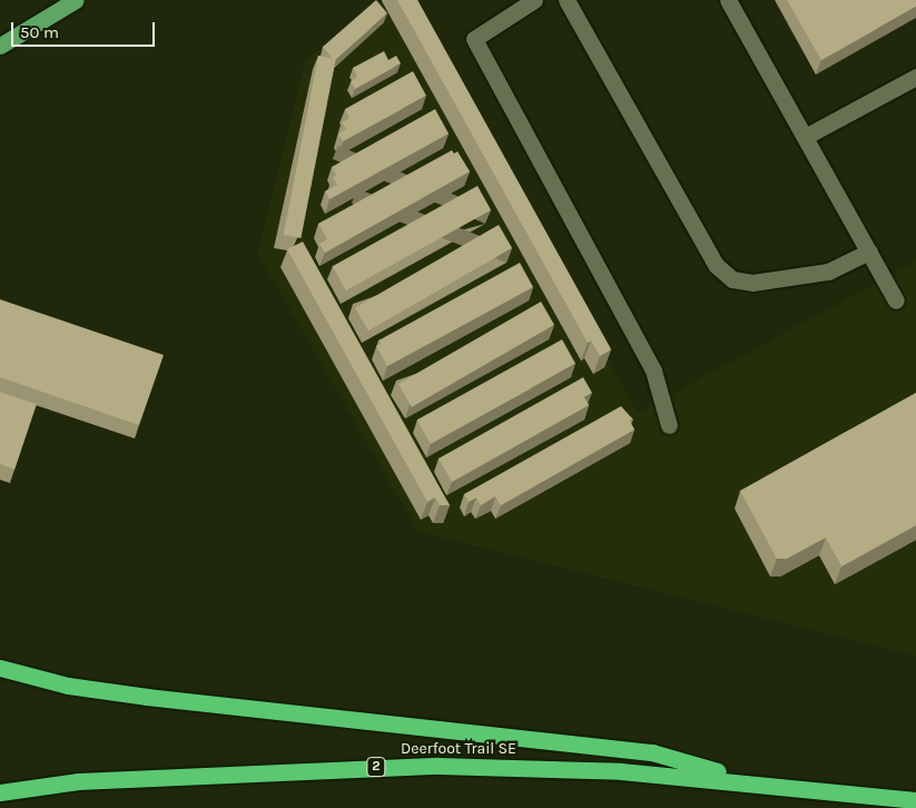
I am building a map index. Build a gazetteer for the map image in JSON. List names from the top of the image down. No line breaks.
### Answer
{"streets":{"highway":["Deerfoot Trail SE","2"]},"scale_bar":"50 m"}
